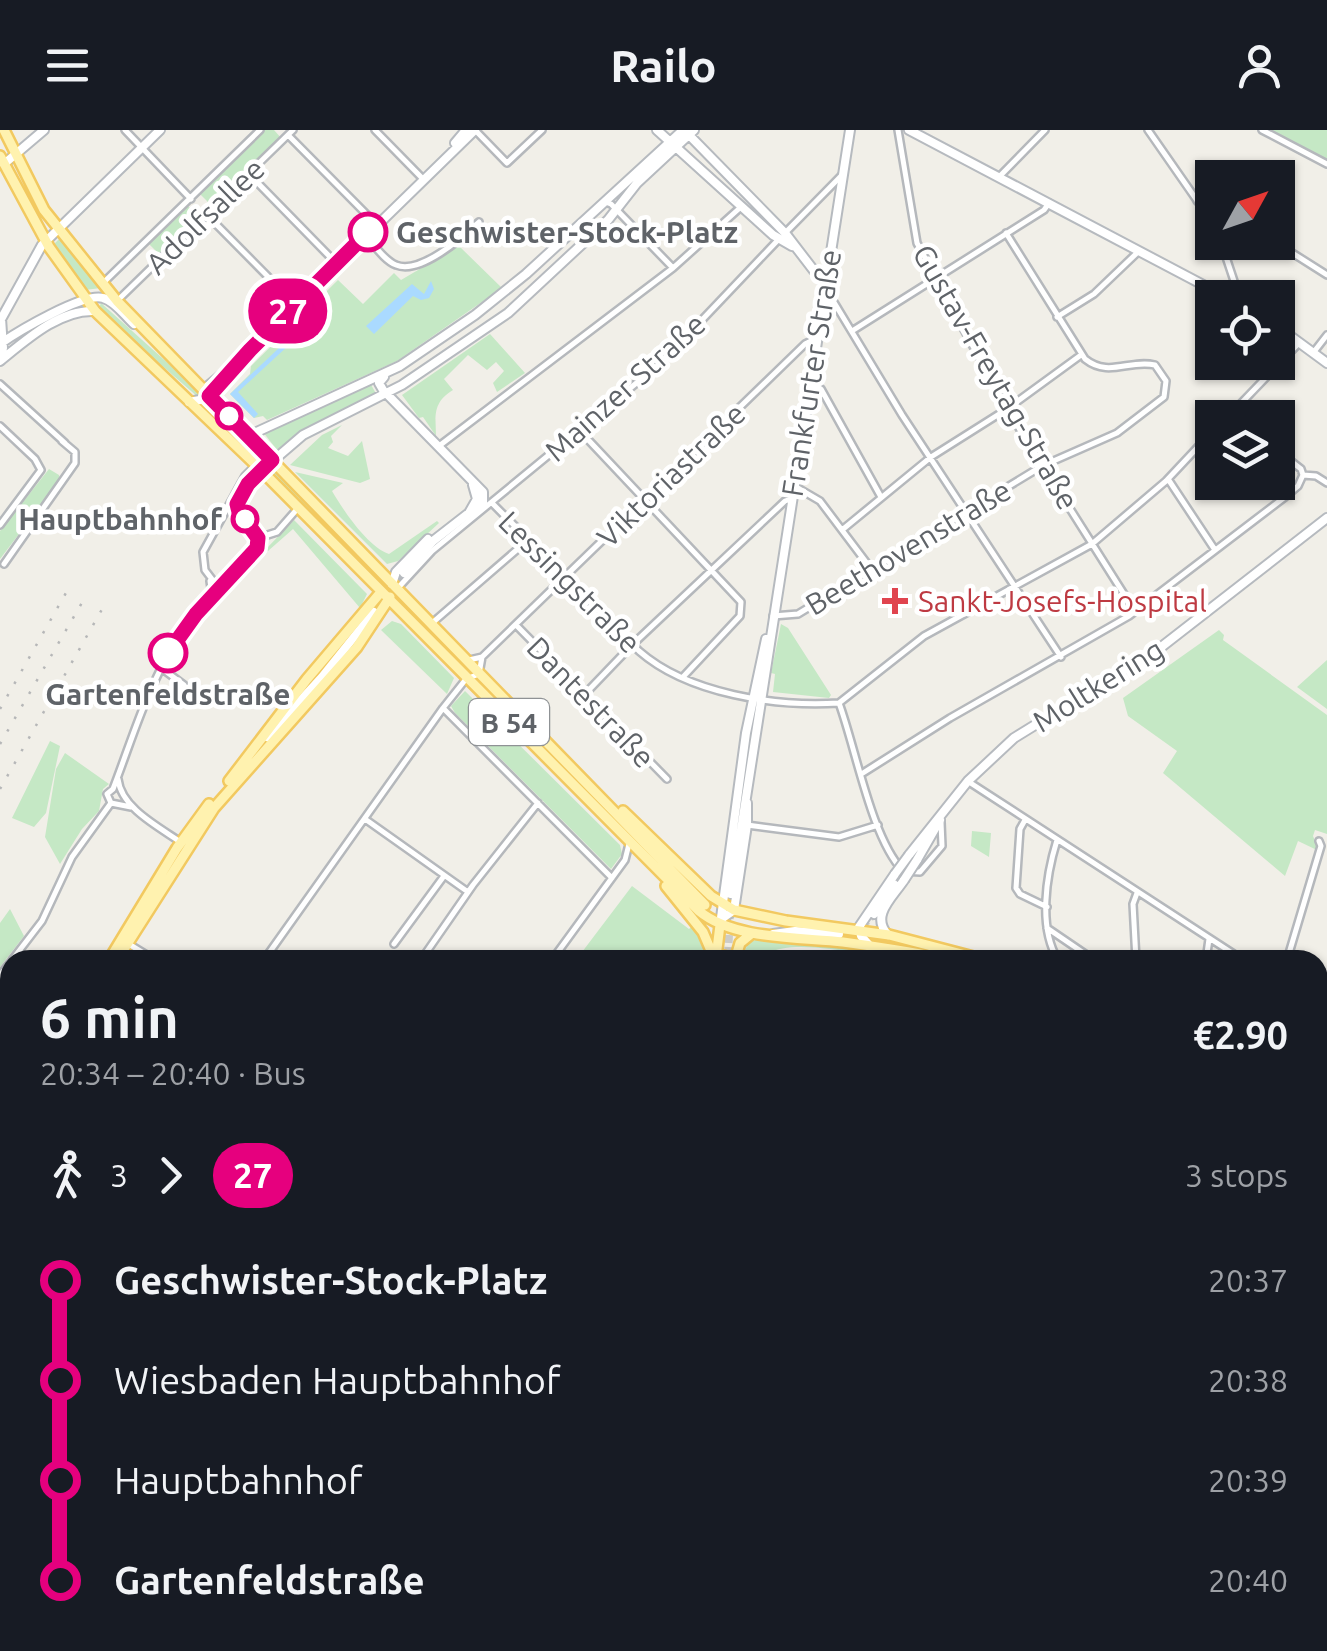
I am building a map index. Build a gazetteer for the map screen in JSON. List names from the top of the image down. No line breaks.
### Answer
{"streets":{"main road":["Mainzer Straße","B 54"],"street":["Adolfsallee","Frankfurter Straße","Gustav-Freytag-Straße","Viktoriastraße","Beethovenstraße","Lessingstraße","Moltkering","Dantestraße"]},"crossings":[["Adolfsallee","B 54"],["Frankfurter Straße","Mainzer Straße"],["Frankfurter Straße","Viktoriastraße"],["Frankfurter Straße","Beethovenstraße"],["Frankfurter Straße","Lessingstraße"],["Gustav-Freytag-Straße","Beethovenstraße"],["Mainzer Straße","Lessingstraße"],["Mainzer Straße","B 54"],["Viktoriastraße","Lessingstraße"],["Viktoriastraße","Dantestraße"]],"places":{"other":["Geschwister-Stock-Platz","Hauptbahnhof","Gartenfeldstraße"],"health":["Sankt-Josefs-Hospital"]},"lines":["bus line 27"],"north":"top right","page":{"header":"Railo","on_map":"27","heading":["6 min","20:34 – 20:40 · Bus","€2.90"],"legs":["3","27","3 stops"],"list":[{"name":"Geschwister-Stock-Platz","value":"20:37"},{"name":"Wiesbaden Hauptbahnhof","value":"20:38"},{"name":"Hauptbahnhof","value":"20:39"},{"name":"Gartenfeldstraße","value":"20:40"}]}}
